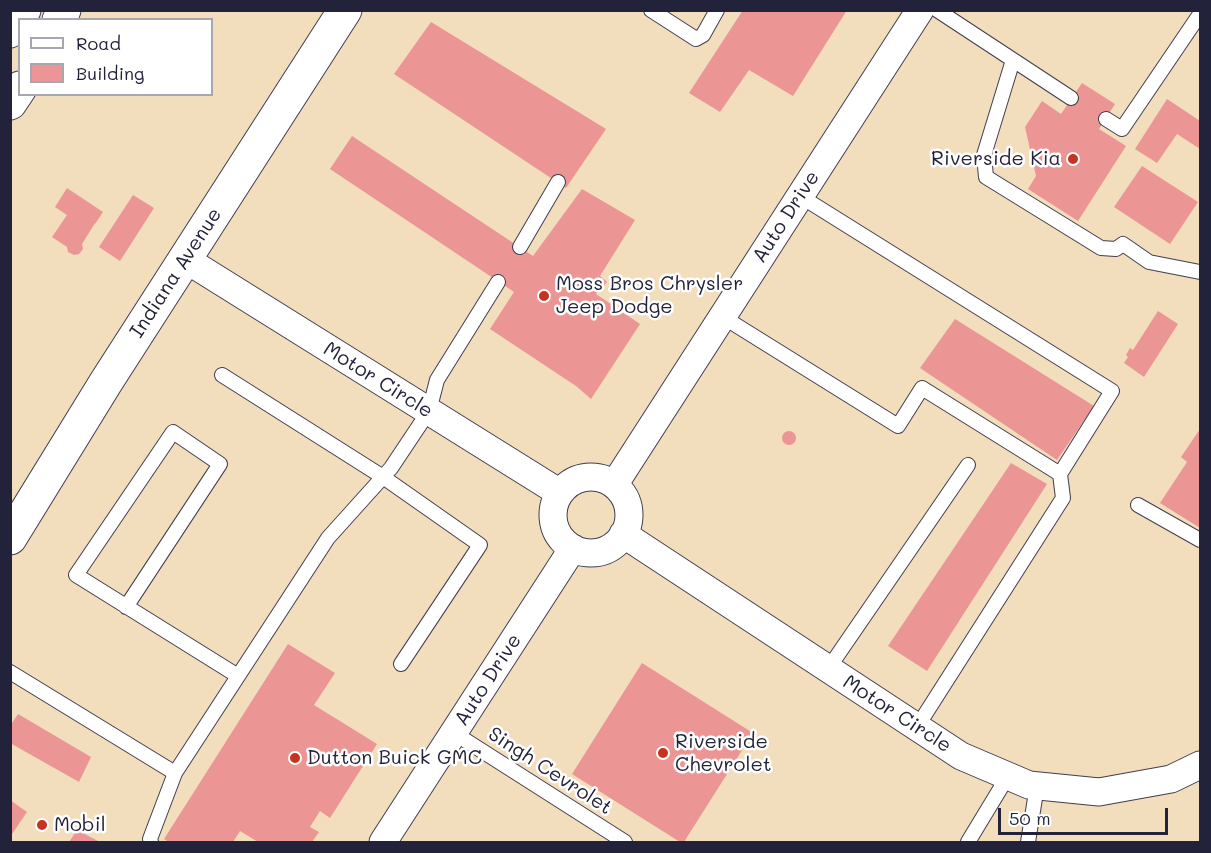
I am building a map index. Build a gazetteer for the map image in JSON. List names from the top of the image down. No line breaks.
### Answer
{"streets":{"main road":["Indiana Avenue"],"street":["Auto Drive","Motor Circle"],"lane":["Singh Cevrolet"]},"crossings":[["Auto Drive","Motor Circle"],["Auto Drive","Singh Cevrolet"],["Indiana Avenue","Motor Circle"]],"places":["Riverside Kia","Moss Bros Chrysler Jeep Dodge","Riverside Chevrolet","Dutton Buick GMC","Mobil"],"legend":["Road","Building"],"scale_bar":"50 m"}
